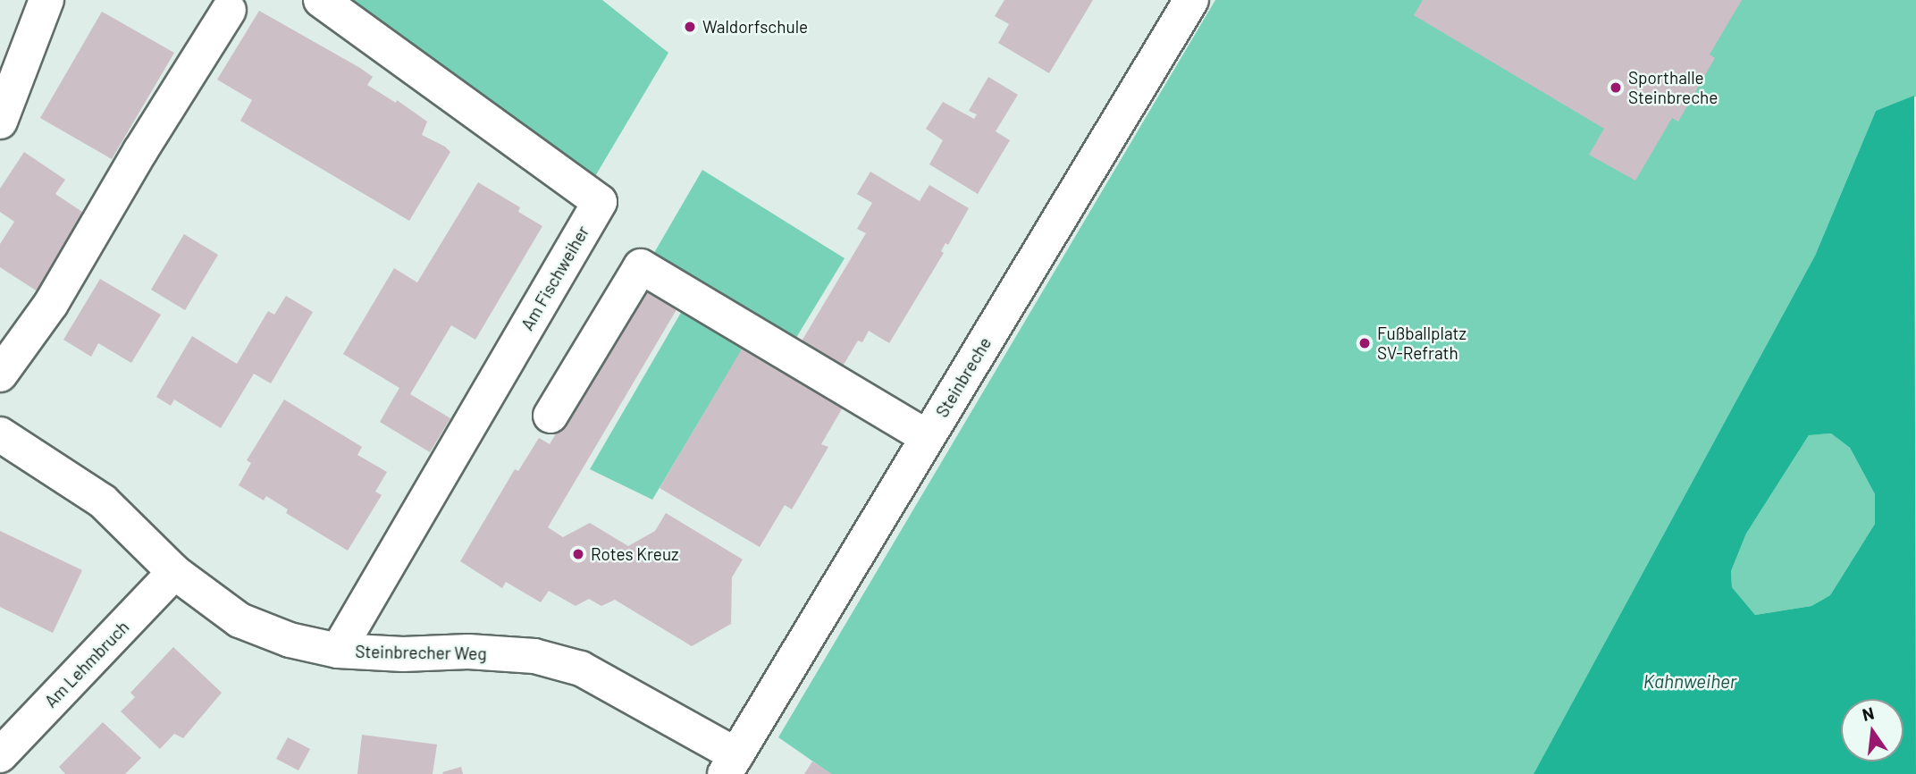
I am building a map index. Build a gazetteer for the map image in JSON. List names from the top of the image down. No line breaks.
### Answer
{"streets":{"street":["Am Fischweiher","Steinbreche","Steinbrecher Weg","Am Lehmbruch"]},"crossings":[["Am Fischweiher","Steinbrecher Weg"],["Steinbreche","Steinbrecher Weg"],["Steinbrecher Weg","Am Lehmbruch"]],"water":["Kahnweiher"],"places":["Waldorfschule","Sporthalle Steinbreche","Fußballplatz SV-Refrath","Rotes Kreuz"],"north":"top"}
